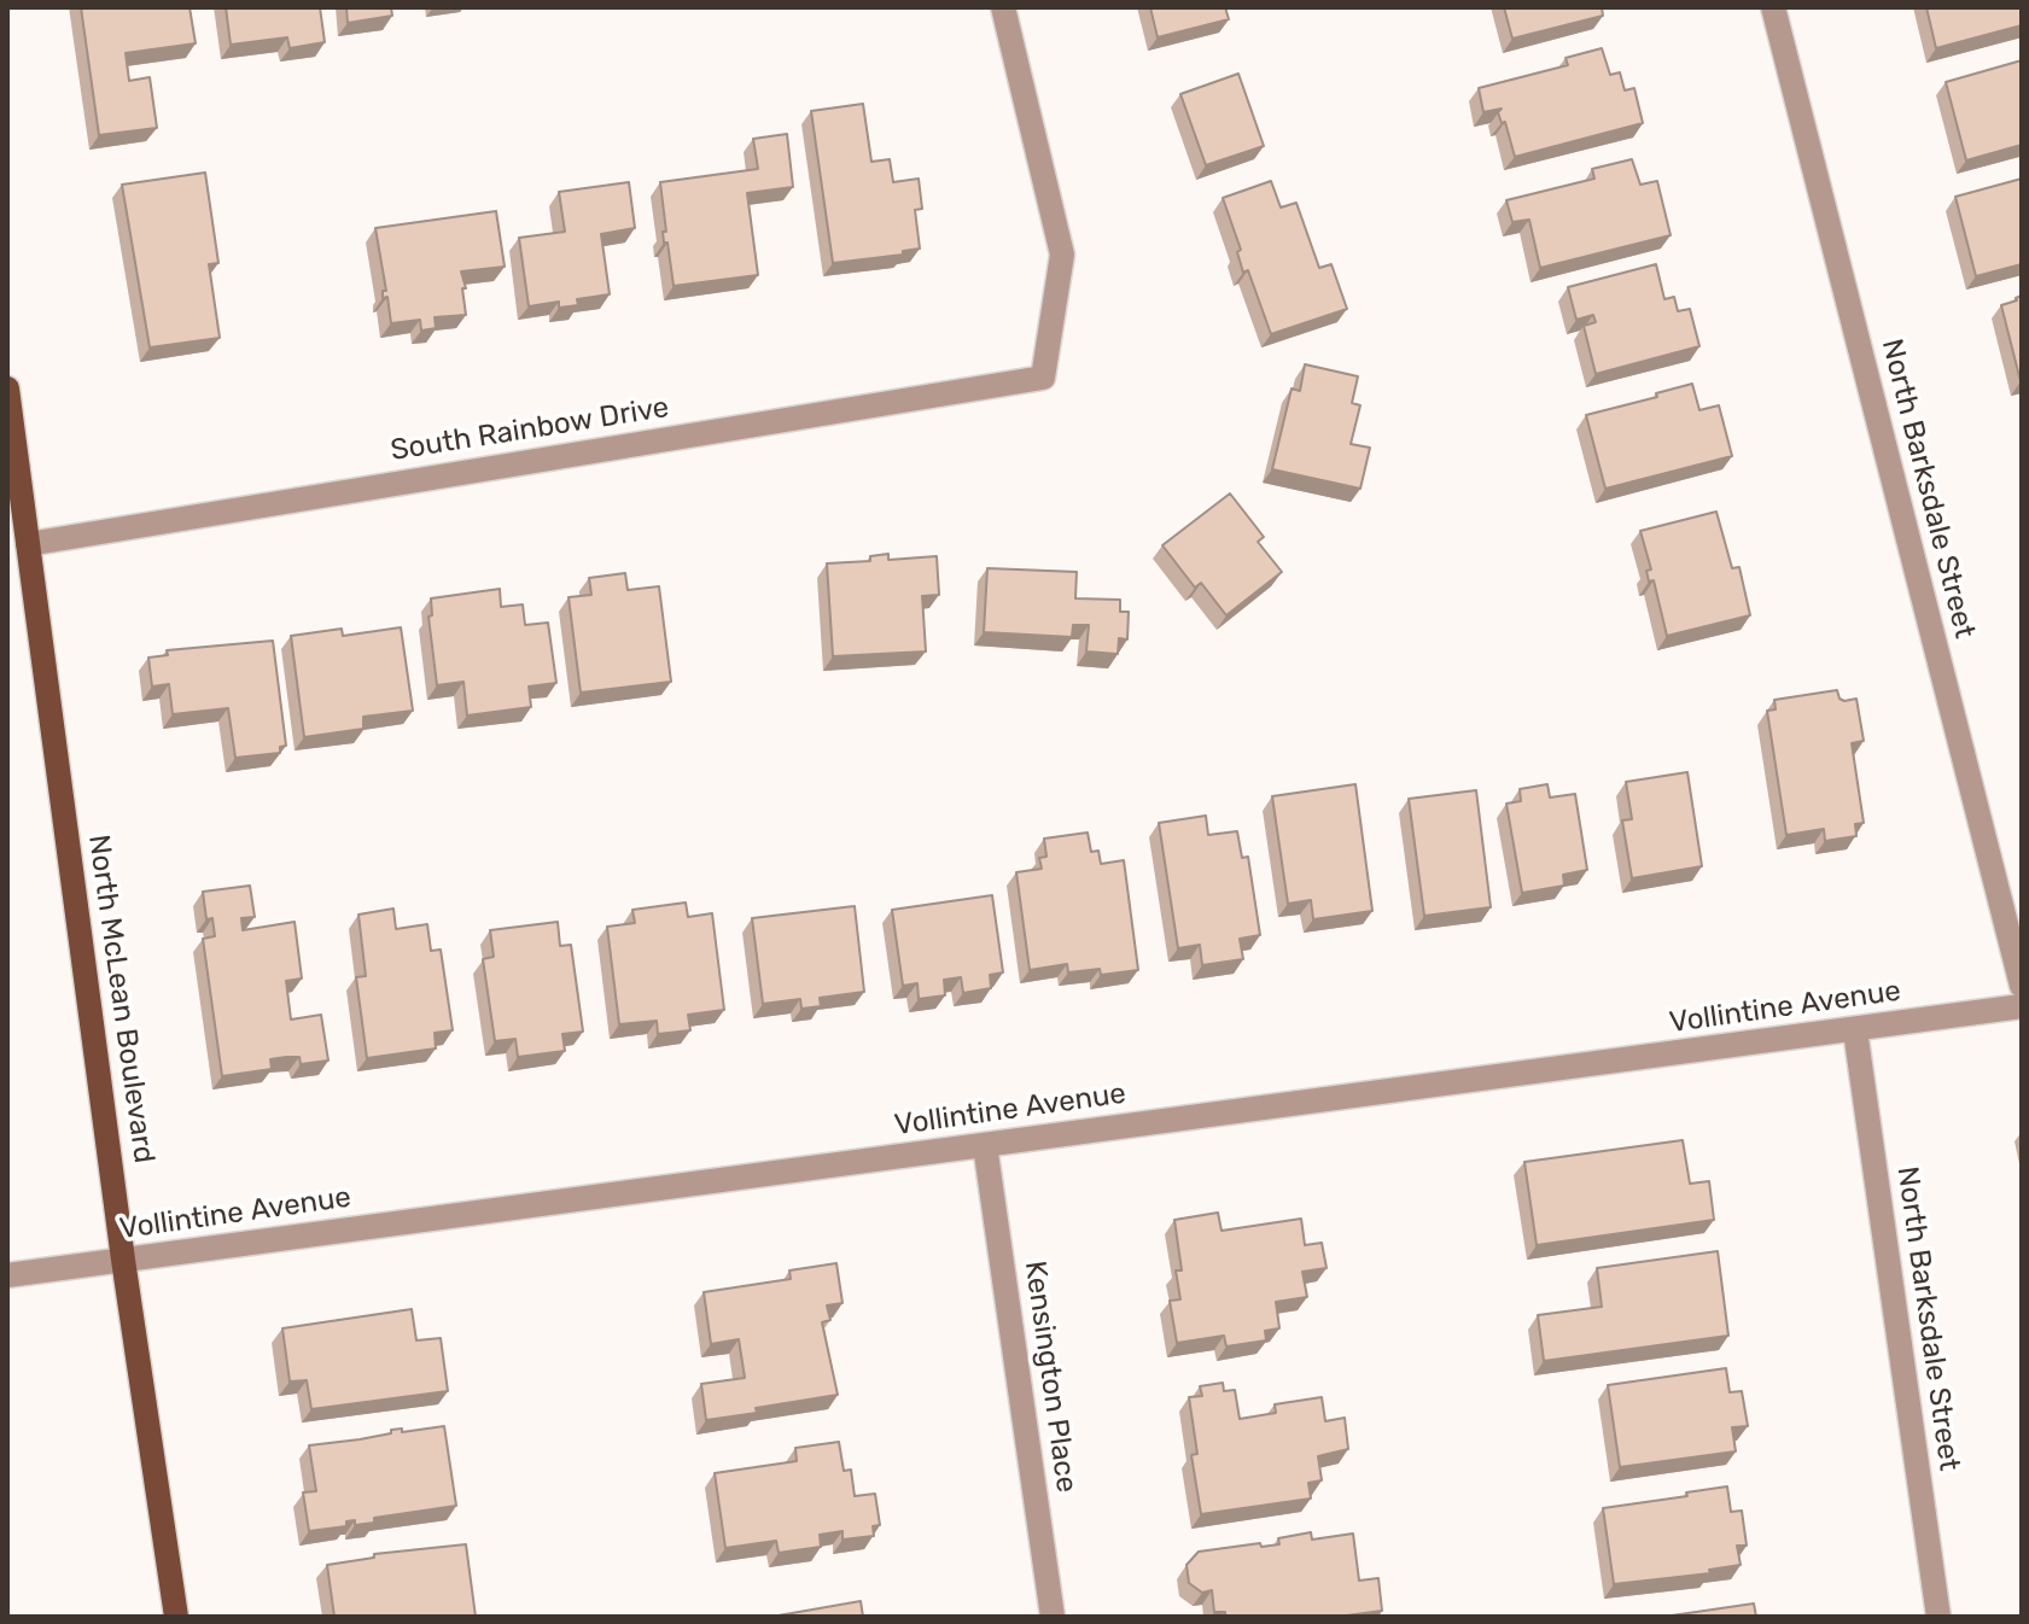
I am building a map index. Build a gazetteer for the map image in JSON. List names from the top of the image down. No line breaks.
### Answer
{"streets":{"main road":["North McLean Boulevard"],"street":["South Rainbow Drive","North Barksdale Street","Vollintine Avenue","Kensington Place"]},"crossings":[["South Rainbow Drive","North McLean Boulevard"],["North Barksdale Street","Vollintine Avenue"],["North McLean Boulevard","Vollintine Avenue"],["Vollintine Avenue","Kensington Place"]]}
